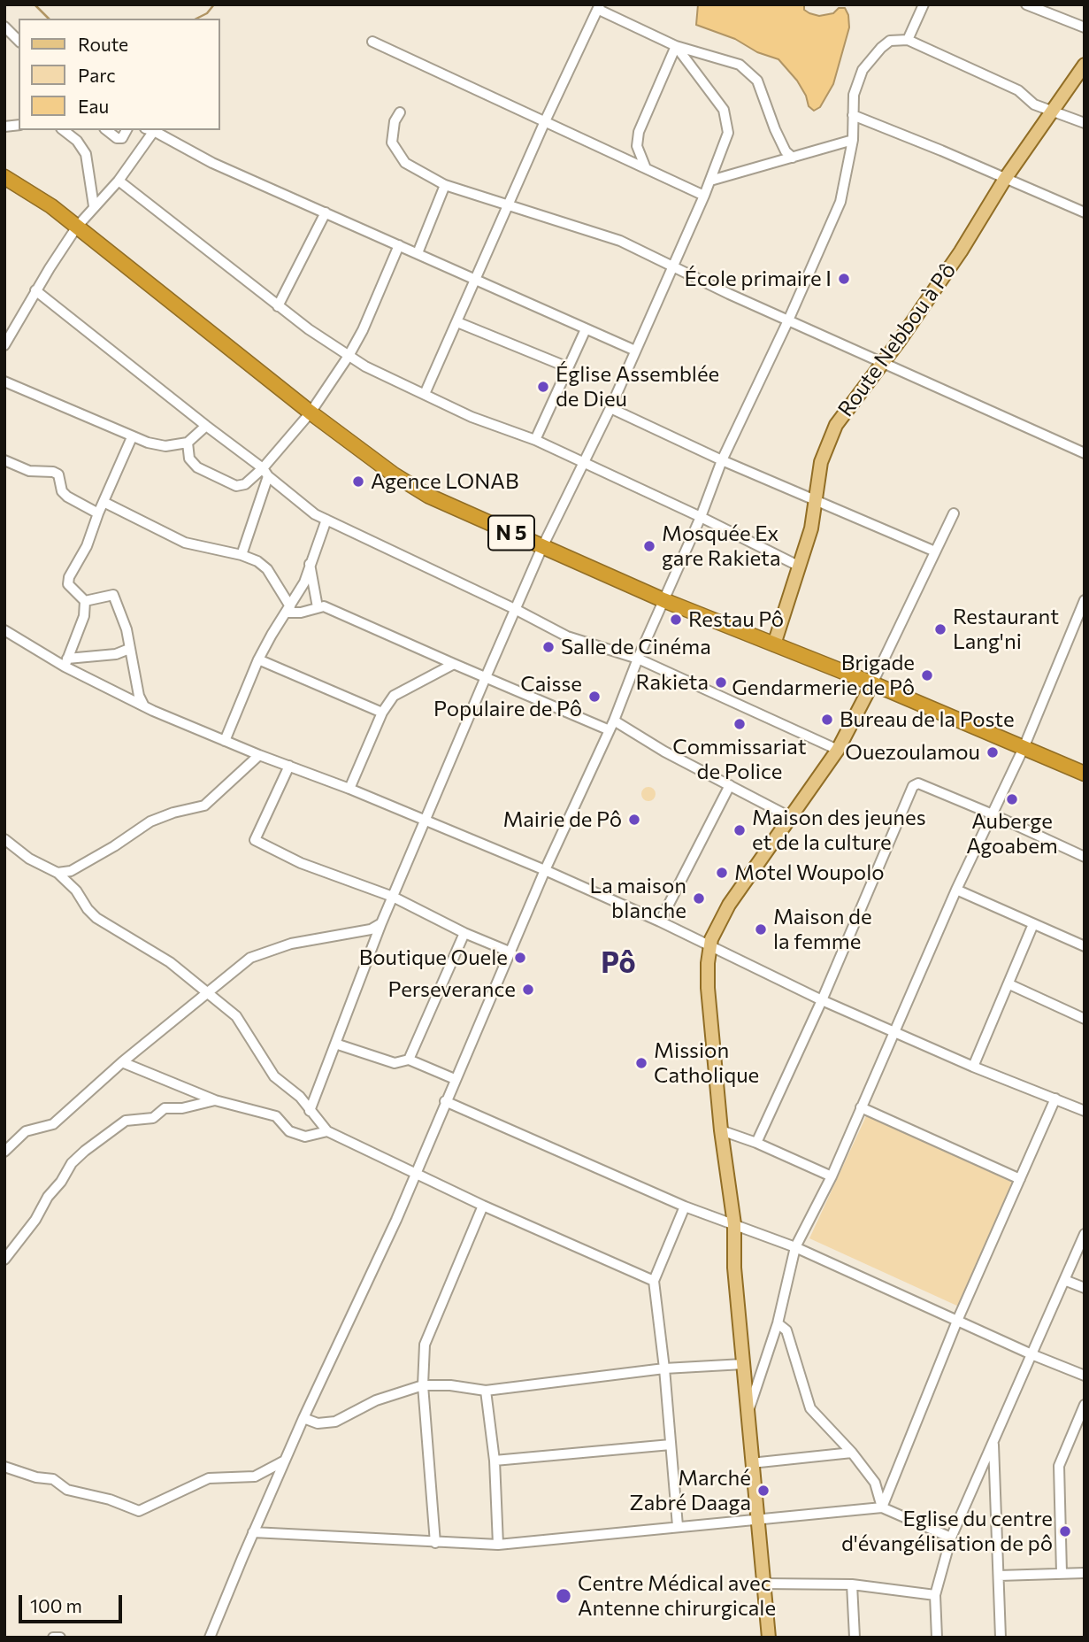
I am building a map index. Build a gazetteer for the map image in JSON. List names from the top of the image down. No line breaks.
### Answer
{"streets":{"highway":["N 5"],"main road":["Route Nebbou à Pô"]},"crossings":[["Route Nebbou à Pô","N 5"]],"districts":["Pô"],"places":["École primaire I","Église Assemblée de Dieu","Agence LONAB","Mosquée Ex gare Rakieta","Restau Pô","Restaurant Lang'ni","Salle de Cinéma","Brigade Gendarmerie de Pô","Rakieta","Caisse Populaire de Pô","Bureau de la Poste","Commissariat de Police","Ouezoulamou","Auberge Agoabem","Mairie de Pô","Maison des jeunes et de la culture","Motel Woupolo","La maison blanche","Maison de la femme","Boutique Ouele","Perseverance","Mission Catholique","Marché Zabré Daaga","Eglise du centre d'évangélisation de pô","Centre Médical avec Antenne chirurgicale"],"legend":["Route","Parc","Eau"],"scale_bar":"100 m"}
